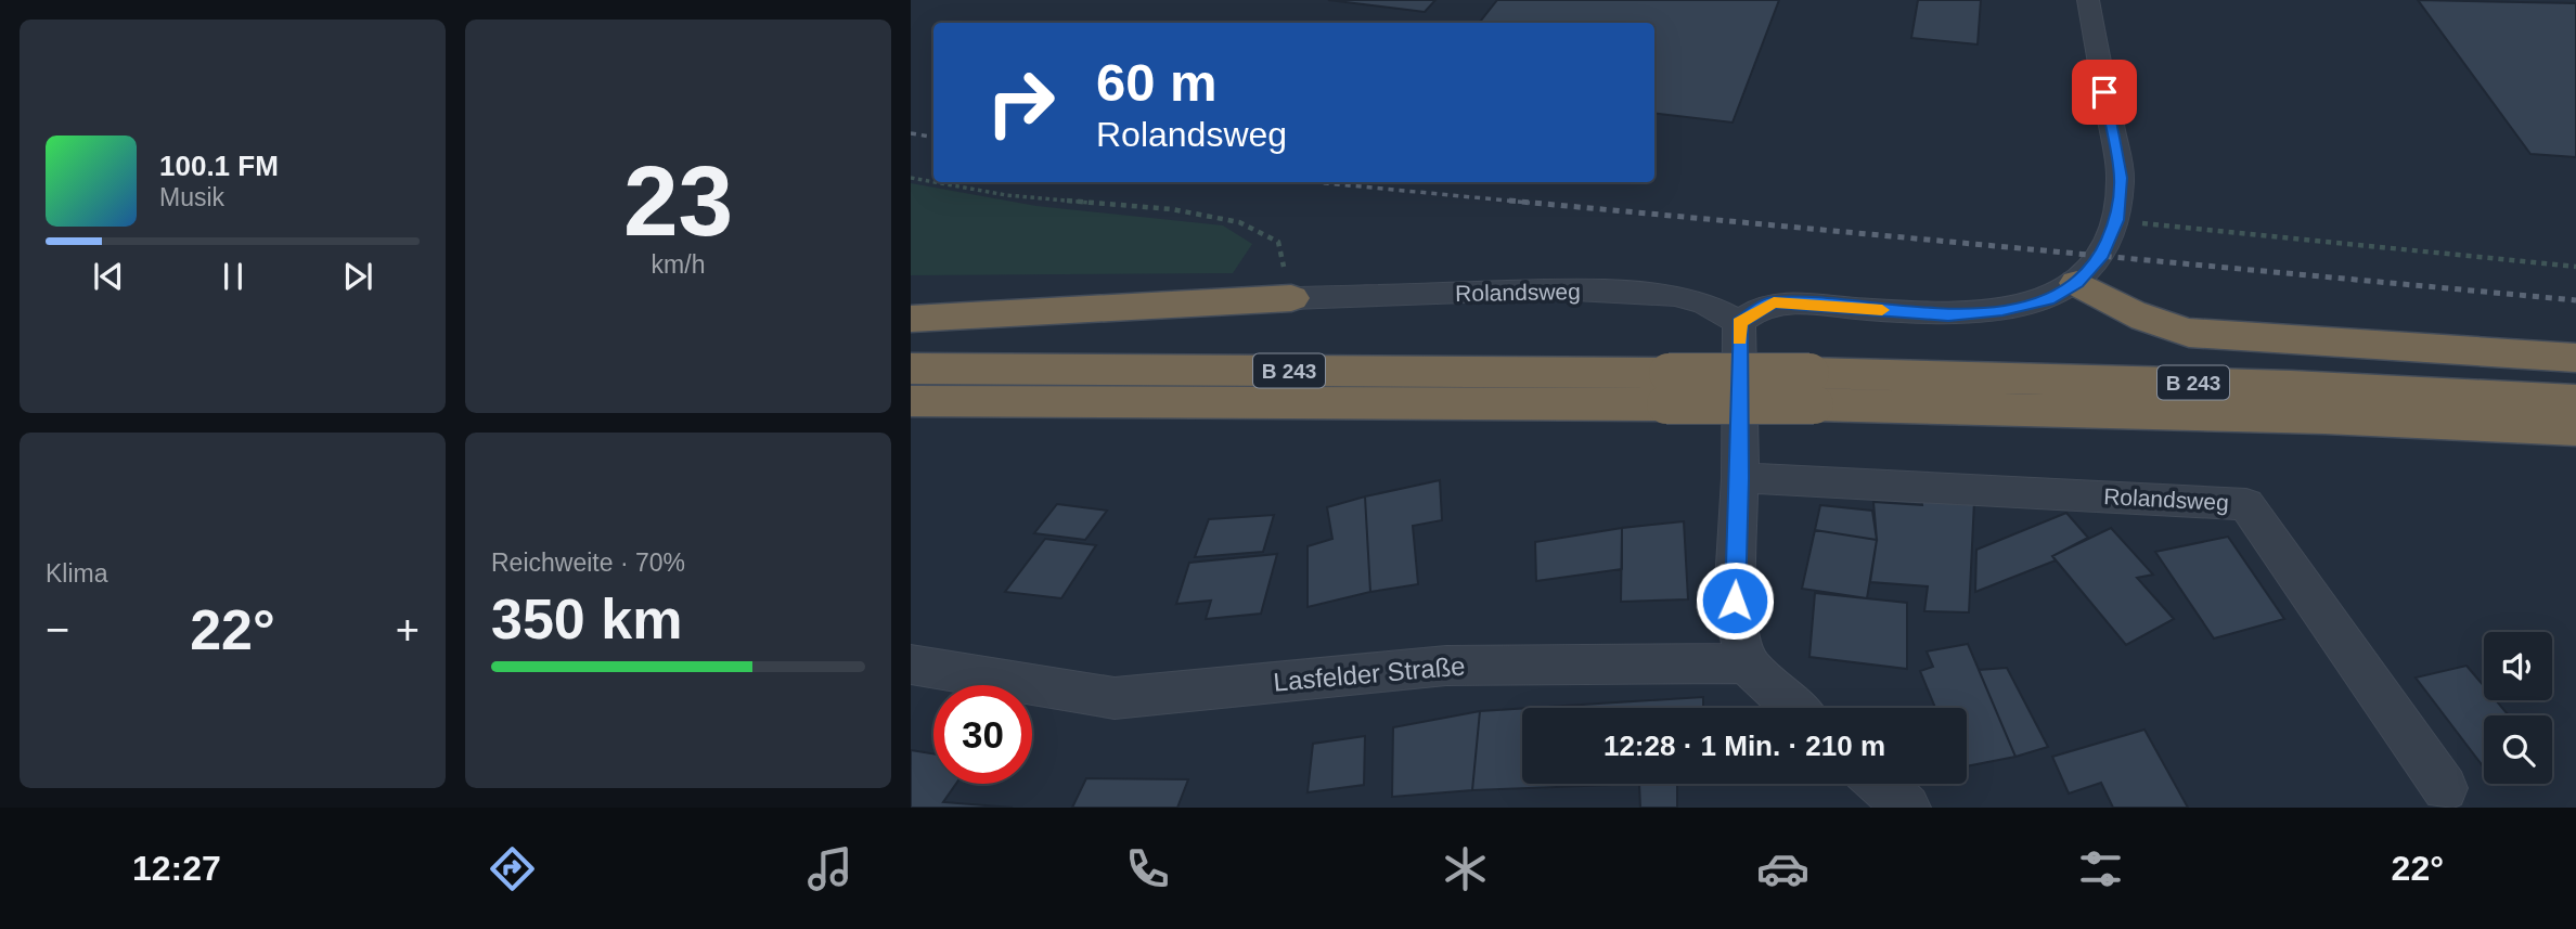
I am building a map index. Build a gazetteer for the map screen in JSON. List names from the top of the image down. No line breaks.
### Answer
{"streets":{"highway":["B 243"],"street":["Rolandsweg","Lasfelder Straße"]},"page":{"tile":[["23","km/h"],"Klima",["Reichweite · 70%","350 km"]],"turn":["60 m","Rolandsweg"],"song":["100.1 FM","Musik"],"heat":["−","22°","+"],"limit":"30","trip":"12:28 · 1 Min. · 210 m","tabs":["12:27","22°"]}}
